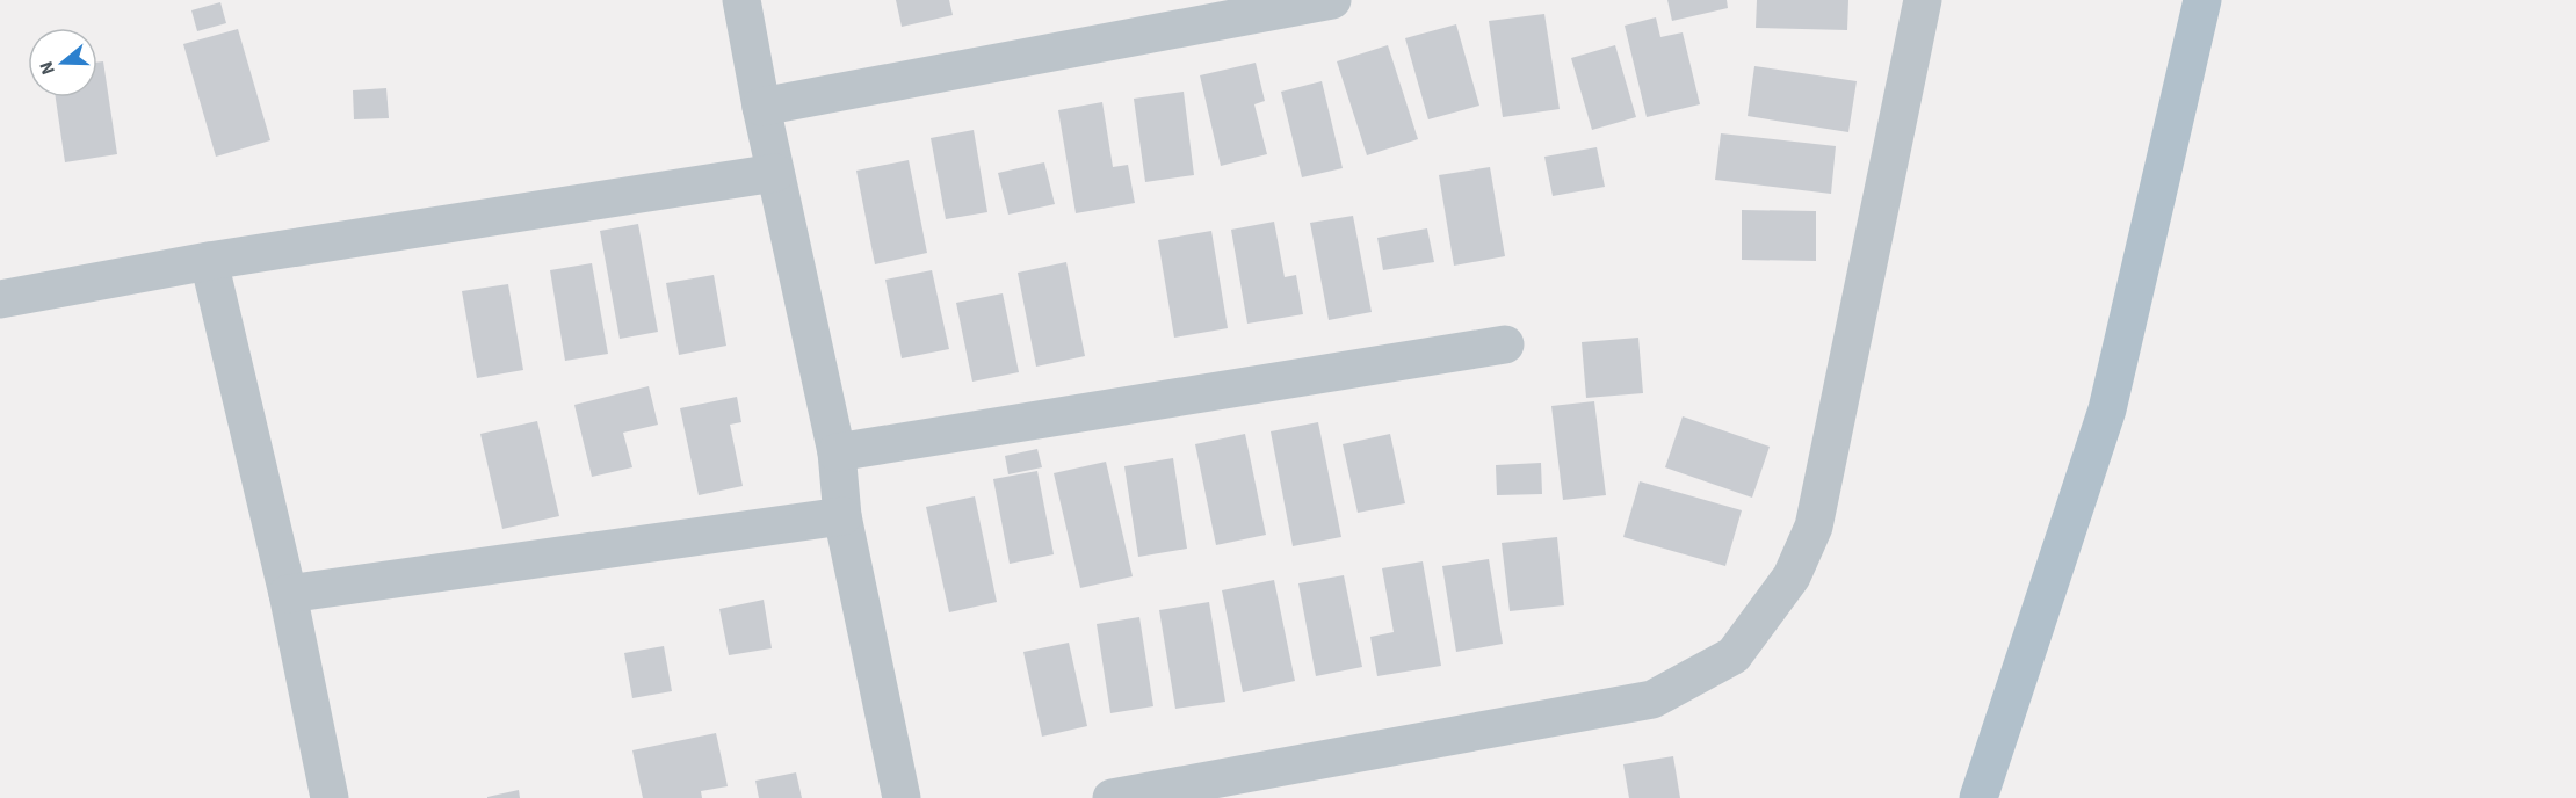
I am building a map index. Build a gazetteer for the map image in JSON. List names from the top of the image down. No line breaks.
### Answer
{"north":"left"}
